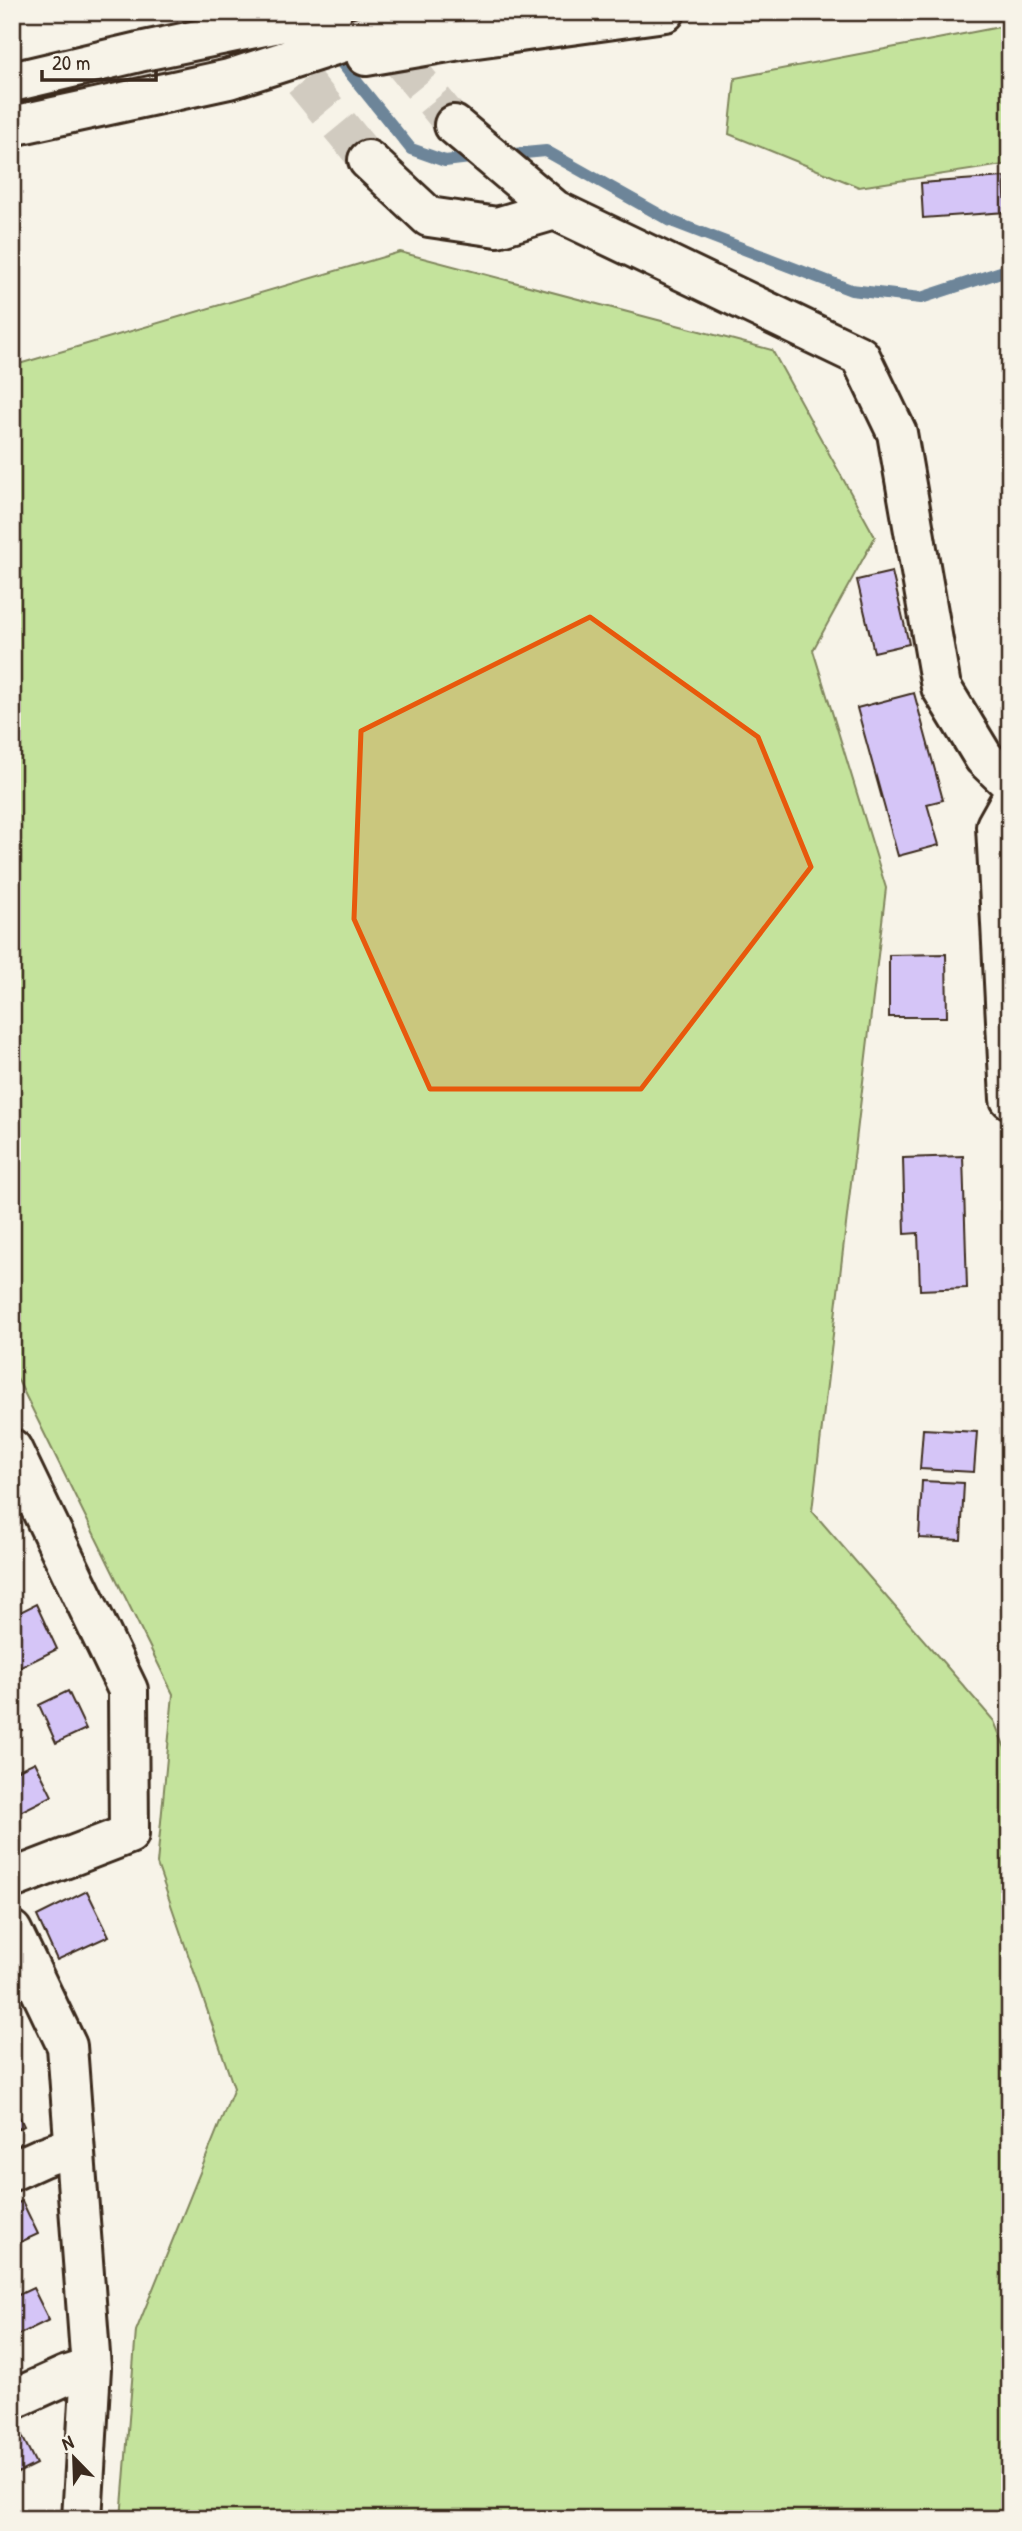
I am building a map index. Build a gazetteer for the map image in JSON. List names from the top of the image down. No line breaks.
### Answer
{"scale_bar":"20 m","north":"top left"}
